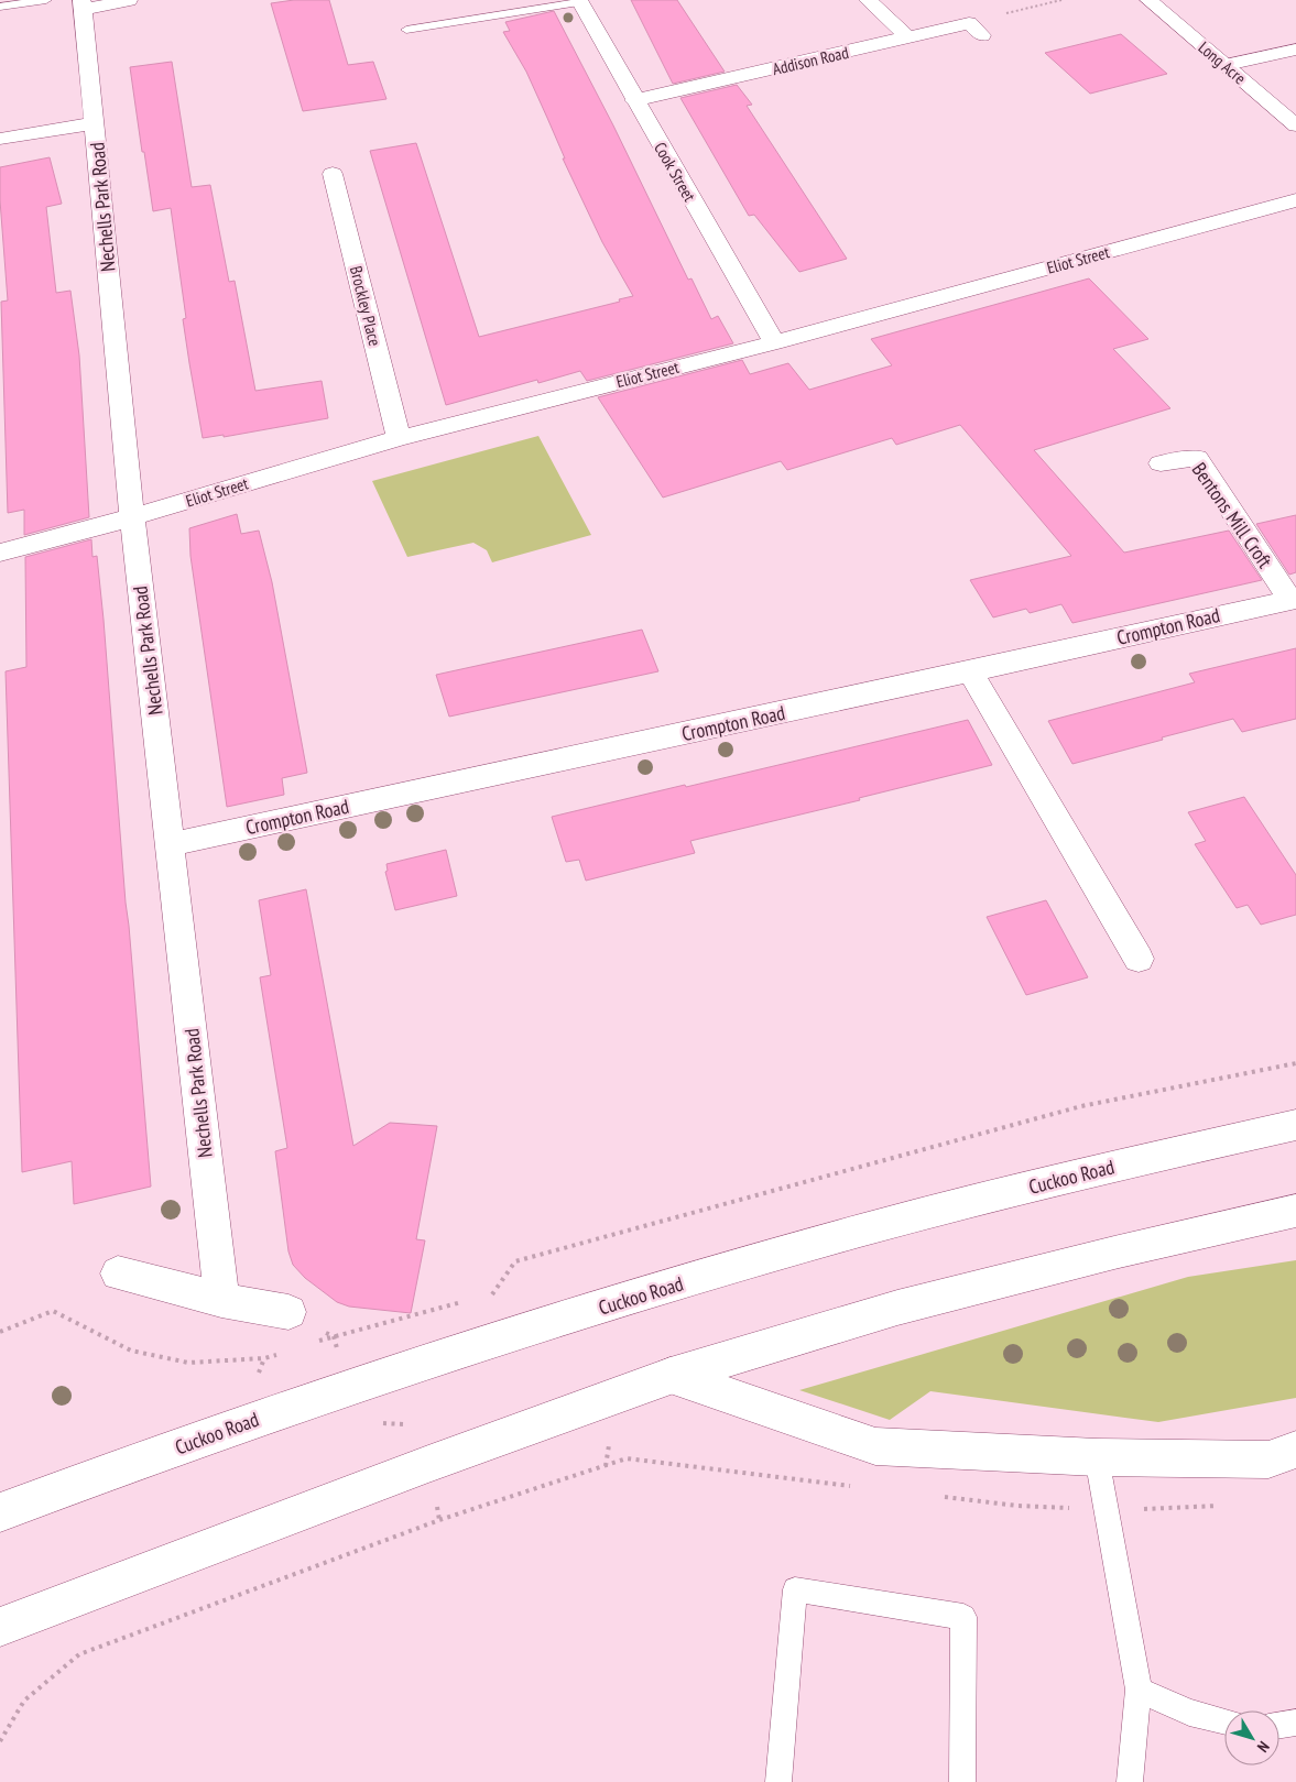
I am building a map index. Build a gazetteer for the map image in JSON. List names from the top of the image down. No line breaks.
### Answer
{"streets":{"street":["Addison Road","Long Acre","Cook Street","Nechells Park Road","Eliot Street","Brockley Place","Bentons Mill Croft","Crompton Road","Cuckoo Road"]},"crossings":[["Addison Road","Cook Street"],["Cook Street","Eliot Street"],["Nechells Park Road","Eliot Street"],["Nechells Park Road","Crompton Road"],["Eliot Street","Brockley Place"],["Bentons Mill Croft","Crompton Road"]],"north":"bottom right"}
